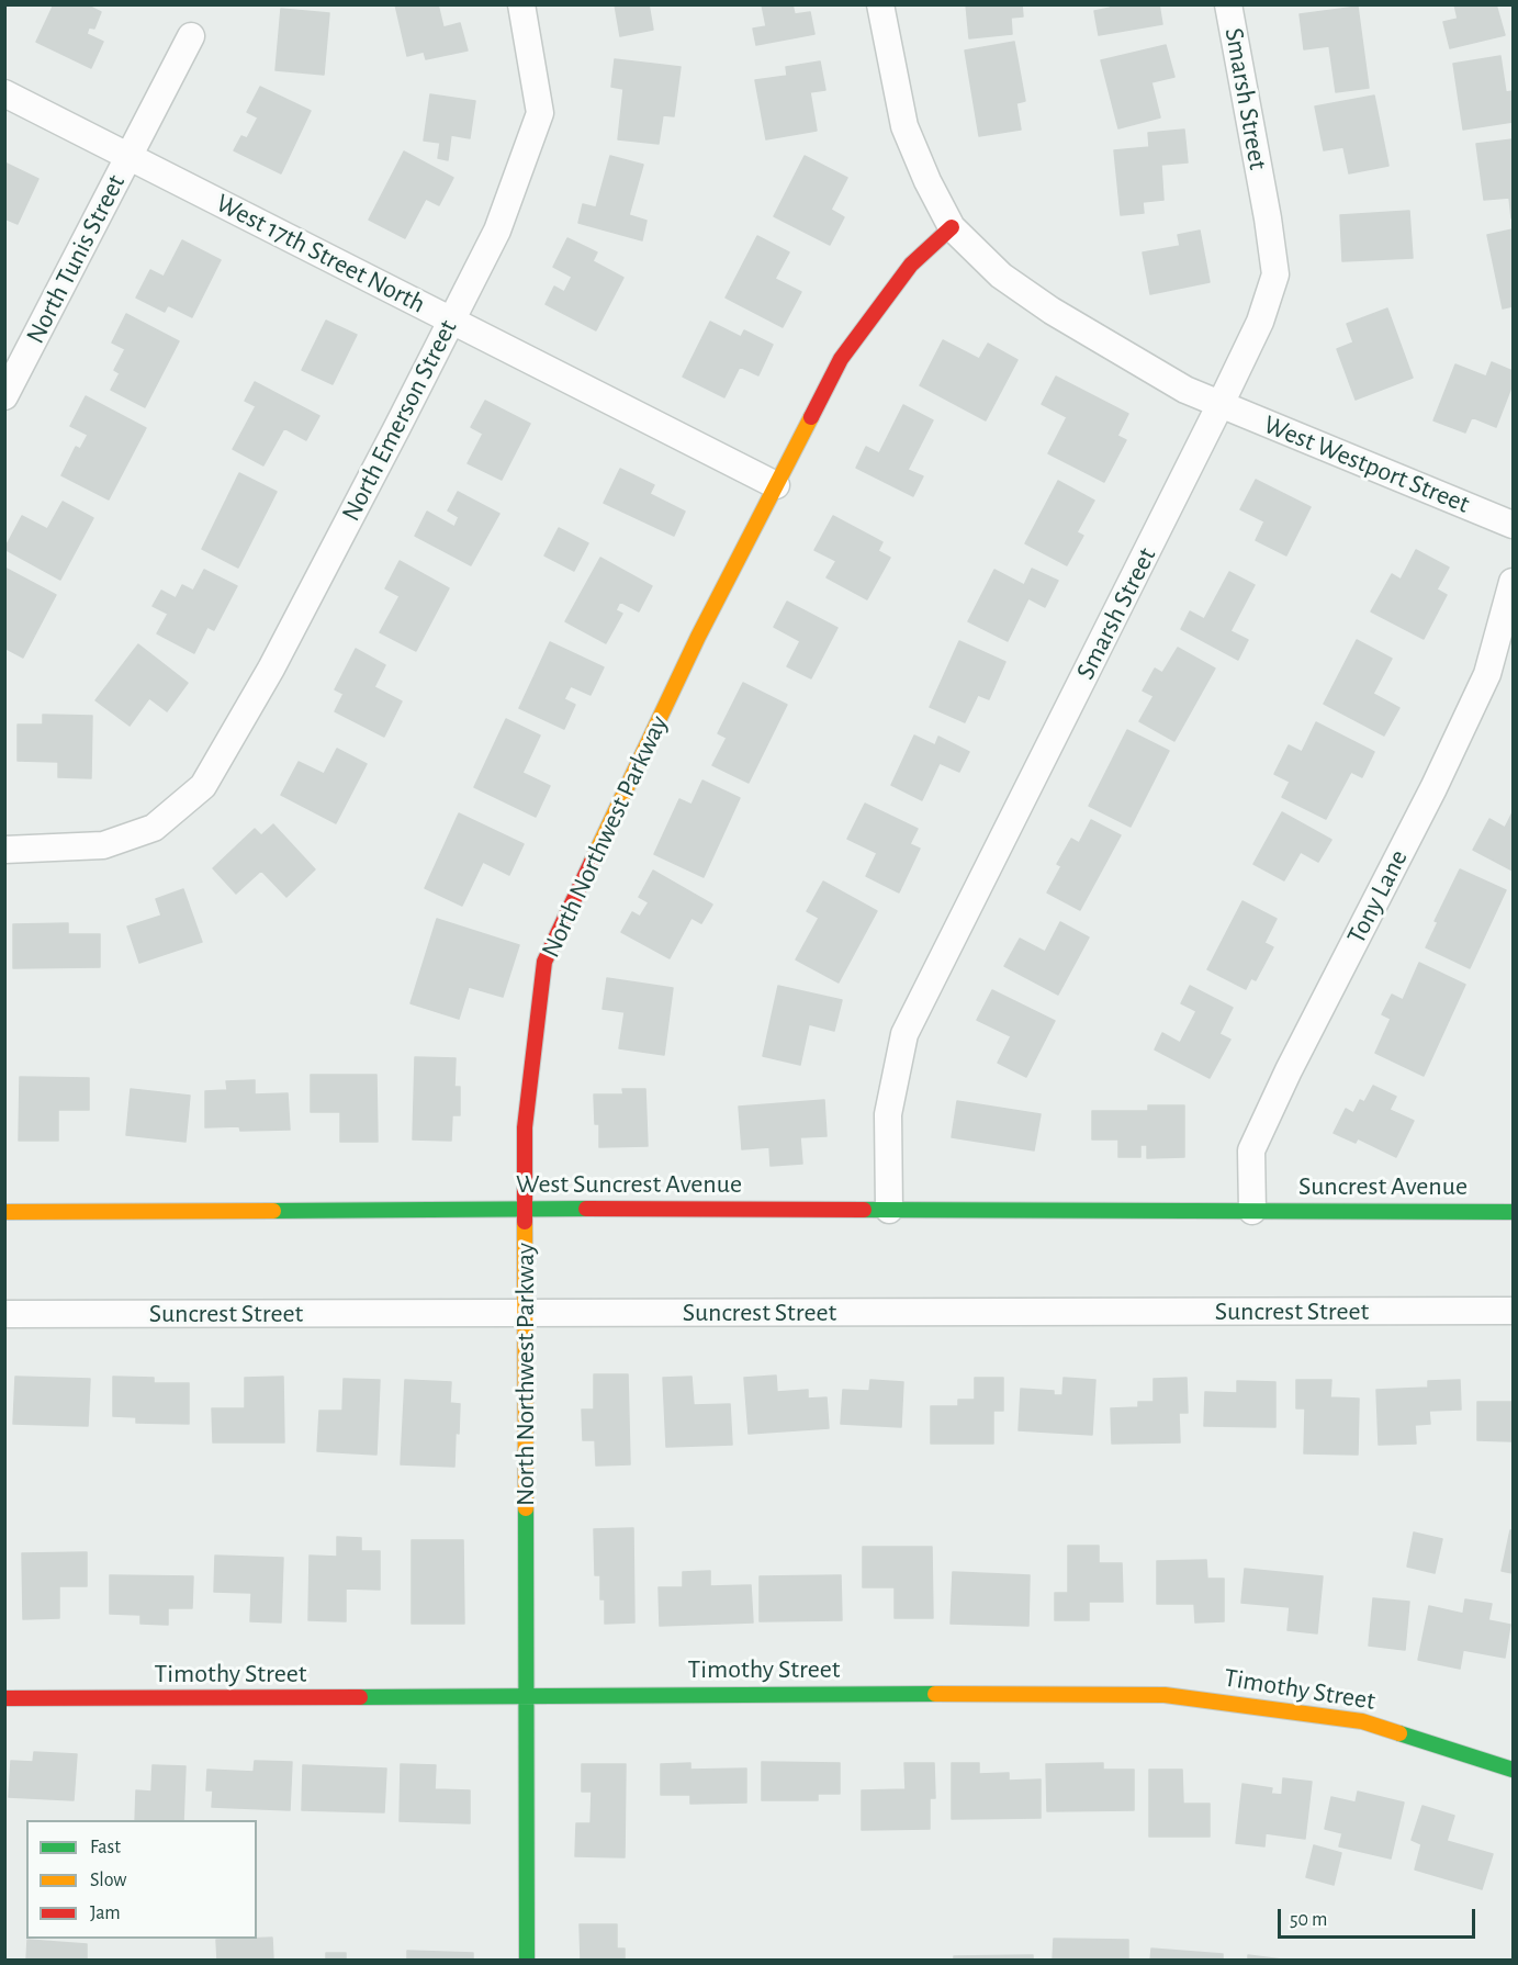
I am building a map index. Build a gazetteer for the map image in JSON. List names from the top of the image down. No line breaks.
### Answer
{"streets":{"street":["Smarsh Street","West 17th Street North","North Tunis Street","North Emerson Street","West Westport Street","North Northwest Parkway","Tony Lane","West Suncrest Avenue","Suncrest Avenue","Suncrest Street","Timothy Street"]},"crossings":[["Smarsh Street","West Westport Street"],["Smarsh Street","West Suncrest Avenue"],["West 17th Street North","North Tunis Street"],["West 17th Street North","North Emerson Street"],["West 17th Street North","North Northwest Parkway"],["West Westport Street","North Northwest Parkway"],["North Northwest Parkway","West Suncrest Avenue"],["North Northwest Parkway","Suncrest Street"],["North Northwest Parkway","Timothy Street"],["Tony Lane","West Suncrest Avenue"],["Tony Lane","Suncrest Avenue"],["West Suncrest Avenue","Suncrest Avenue"]],"legend":["Fast","Slow","Jam"],"scale_bar":"50 m"}
